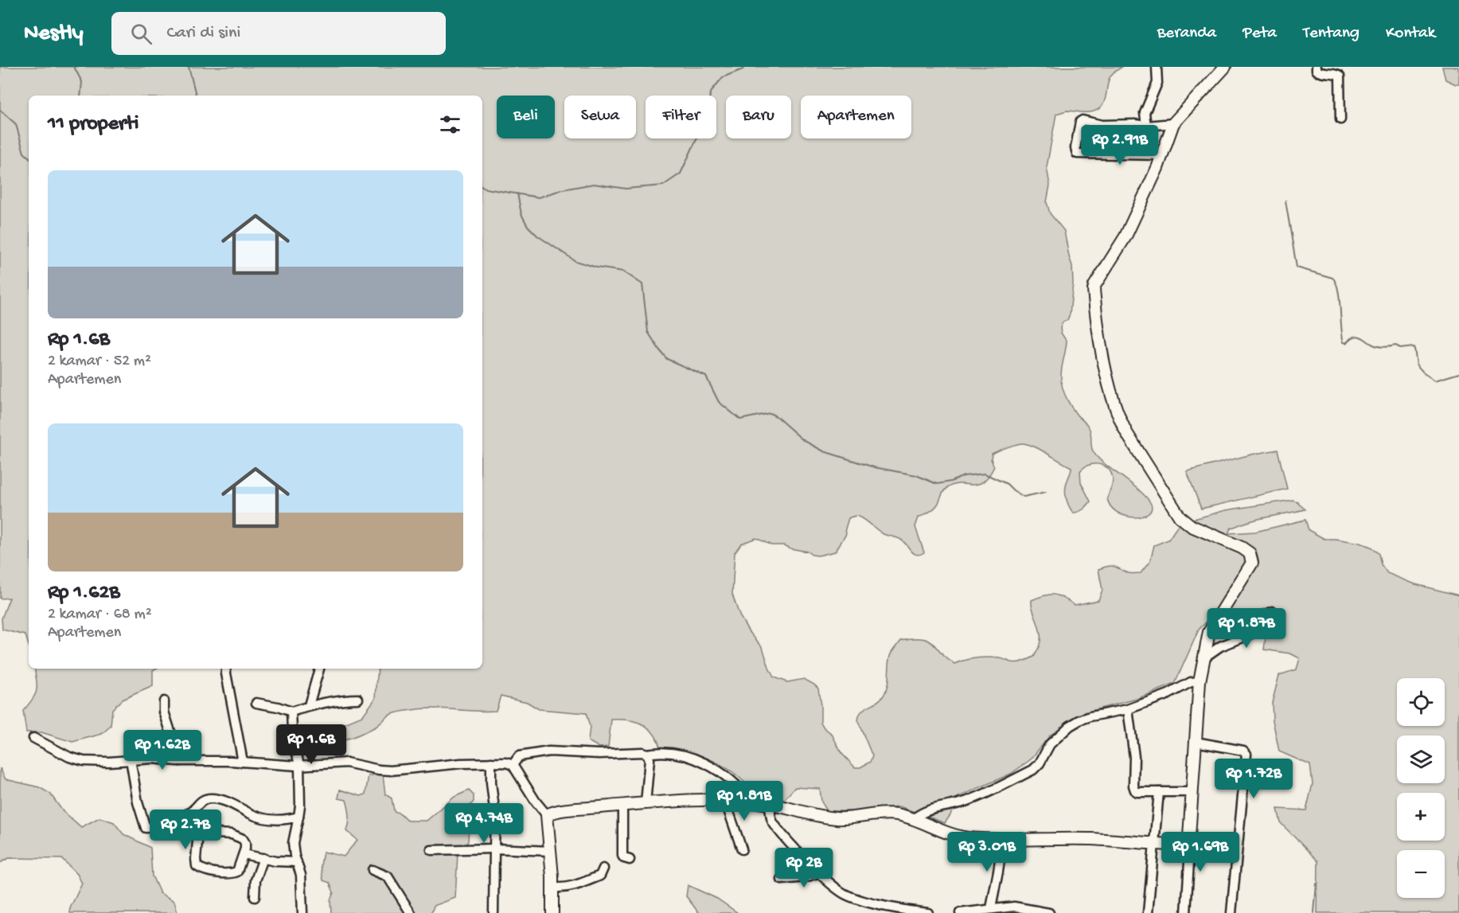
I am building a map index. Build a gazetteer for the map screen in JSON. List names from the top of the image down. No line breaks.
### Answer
{"page":{"header":"Nestly","search":"Cari di sini","nav":["Beranda","Peta","Tentang","Kontak"],"chip":["Beli","Sewa","Filter","Baru","Apartemen"],"heading":"11 properti","price":["Rp 2.91B","Rp 1.87B","Rp 1.6B","Rp 1.62B","Rp 1.72B","Rp 1.81B","Rp 4.74B","Rp 2.7B","Rp 3.01B","Rp 1.69B","Rp 2B"],"list":[{"name":"Rp 1.6B","note":"2 kamar · 52 m² · Apartemen"},{"name":"Rp 1.62B","note":"2 kamar · 68 m² · Apartemen"}],"map_buttons":["+","−"]}}
